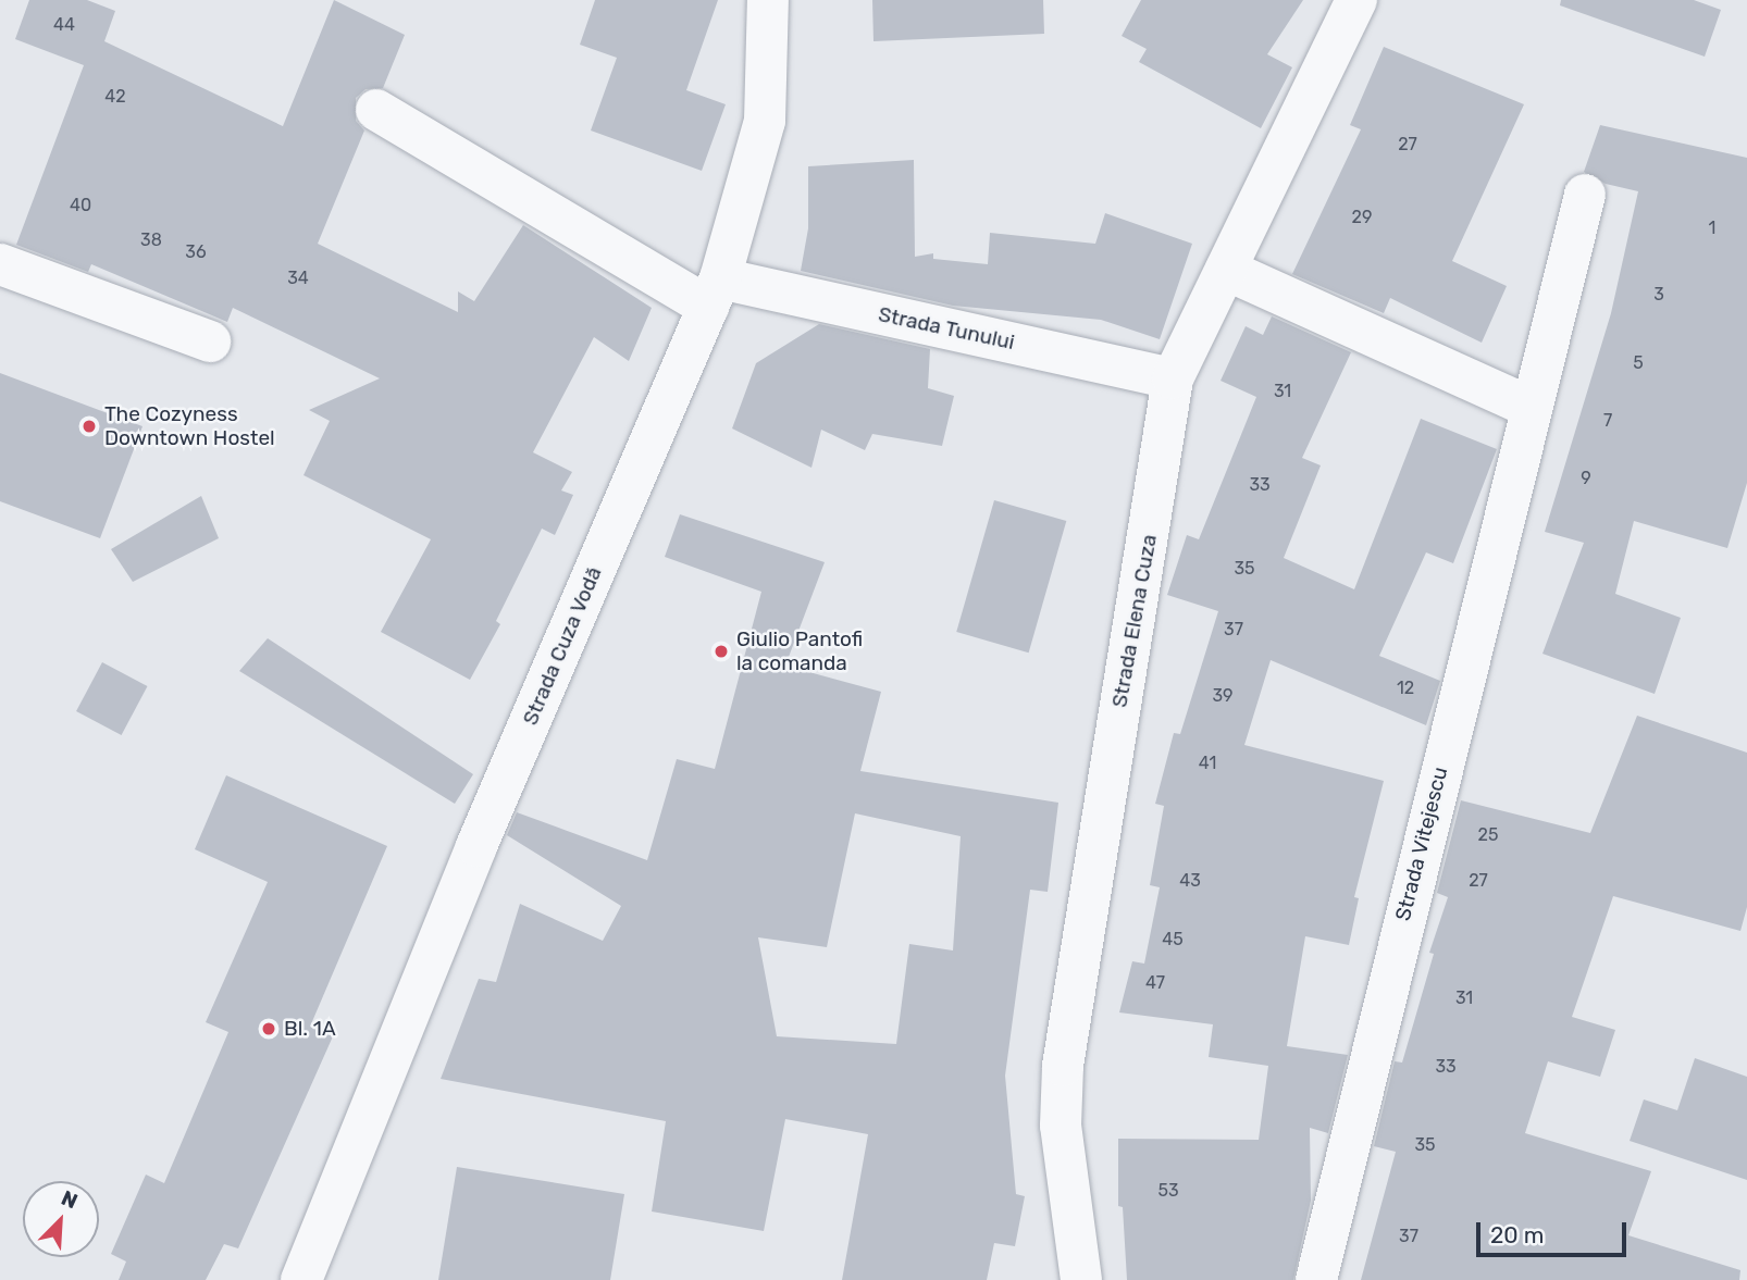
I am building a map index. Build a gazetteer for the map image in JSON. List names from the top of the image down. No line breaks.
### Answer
{"streets":{"street":["Strada Tunului","Strada Elena Cuza","Strada Cuza Vodă","Strada Vitejescu"]},"crossings":[["Strada Tunului","Strada Elena Cuza"],["Strada Tunului","Strada Cuza Vodă"]],"places":["The Cozyness Downtown Hostel","Giulio Pantofi la comanda","Bl. 1A"],"house_numbers":["44","42","27","40","29","1","38","36","34","3","5","31","7","9","33","35","37","12","39","41","25","43","27","45","47","31","33","35","53","37"],"scale_bar":"20 m","north":"top right"}
